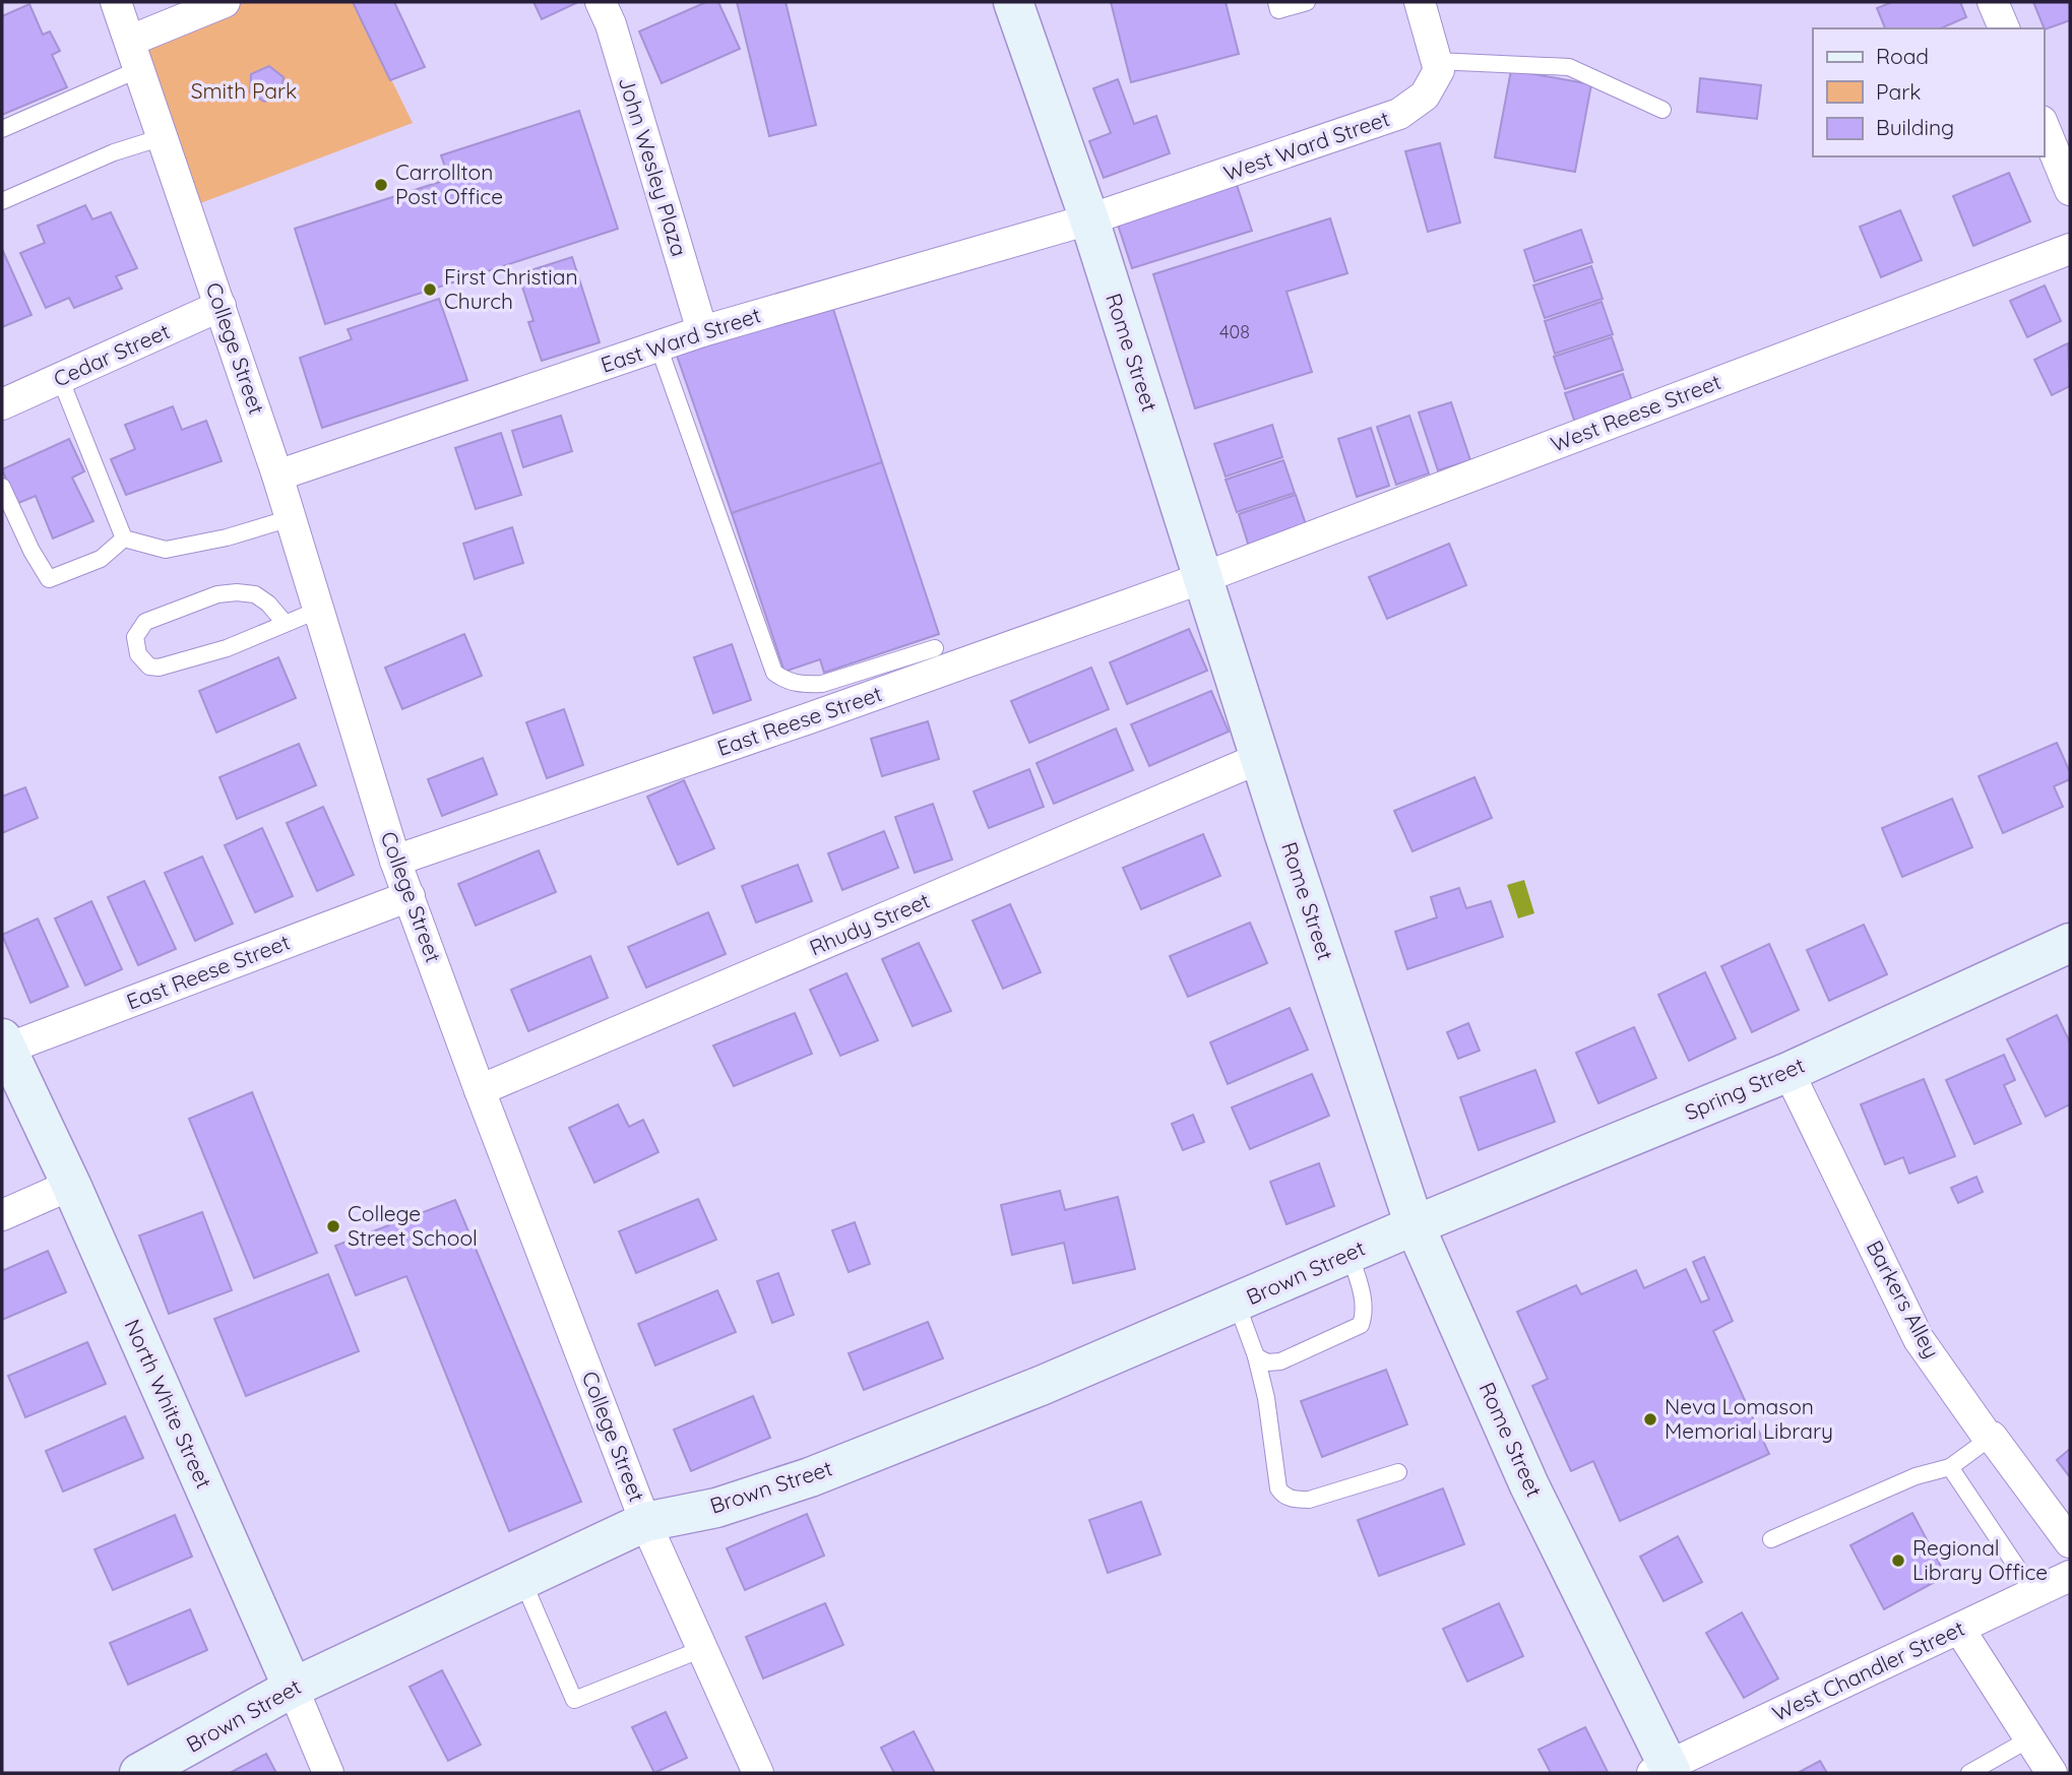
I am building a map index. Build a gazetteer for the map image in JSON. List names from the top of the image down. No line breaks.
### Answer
{"streets":{"street":["West Ward Street","John Wesley Plaza","East Ward Street","College Street","Rome Street","Cedar Street","West Reese Street","East Reese Street","Rhudy Street","Spring Street","Brown Street","Barkers Alley","North White Street","West Chandler Street"]},"crossings":[["West Ward Street","East Ward Street"],["West Ward Street","Rome Street"],["John Wesley Plaza","East Ward Street"],["East Ward Street","College Street"],["East Ward Street","Rome Street"],["College Street","Cedar Street"],["College Street","East Reese Street"],["College Street","Rhudy Street"],["College Street","Brown Street"],["Rome Street","West Reese Street"],["Rome Street","East Reese Street"],["Rome Street","Rhudy Street"],["Rome Street","Spring Street"],["Rome Street","Brown Street"],["Rome Street","West Chandler Street"],["West Reese Street","East Reese Street"],["East Reese Street","North White Street"],["Spring Street","Brown Street"],["Spring Street","Barkers Alley"],["Brown Street","North White Street"]],"parks":["Smith Park"],"places":["Carrollton Post Office","First Christian Church","College Street School","Neva Lomason Memorial Library","Regional Library Office"],"house_numbers":["408"],"legend":["Road","Park","Building"]}
